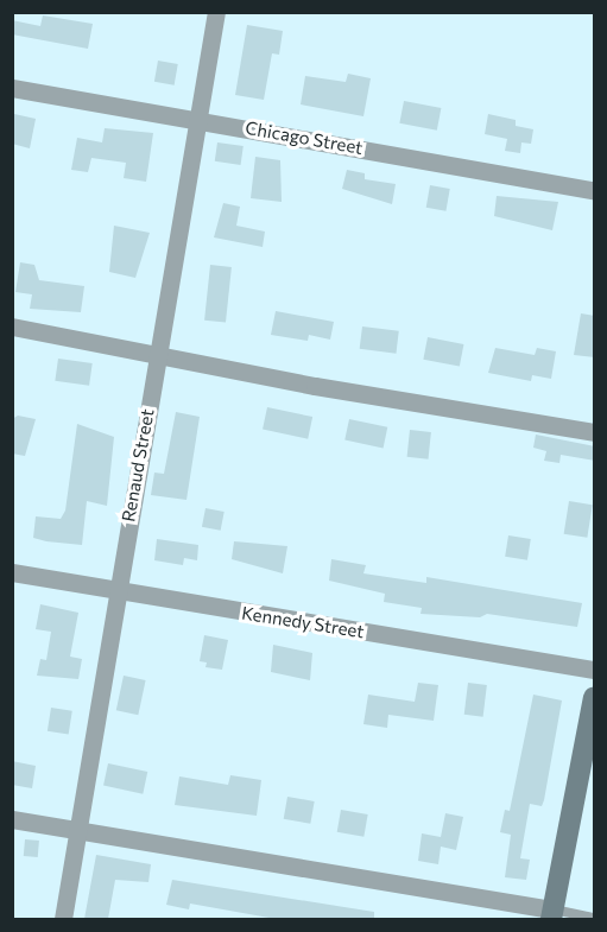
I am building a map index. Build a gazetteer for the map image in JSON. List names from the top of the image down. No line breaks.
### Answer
{"streets":{"street":["Chicago Street","Renaud Street","Kennedy Street"]},"crossings":[["Chicago Street","Renaud Street"],["Renaud Street","Kennedy Street"]]}
